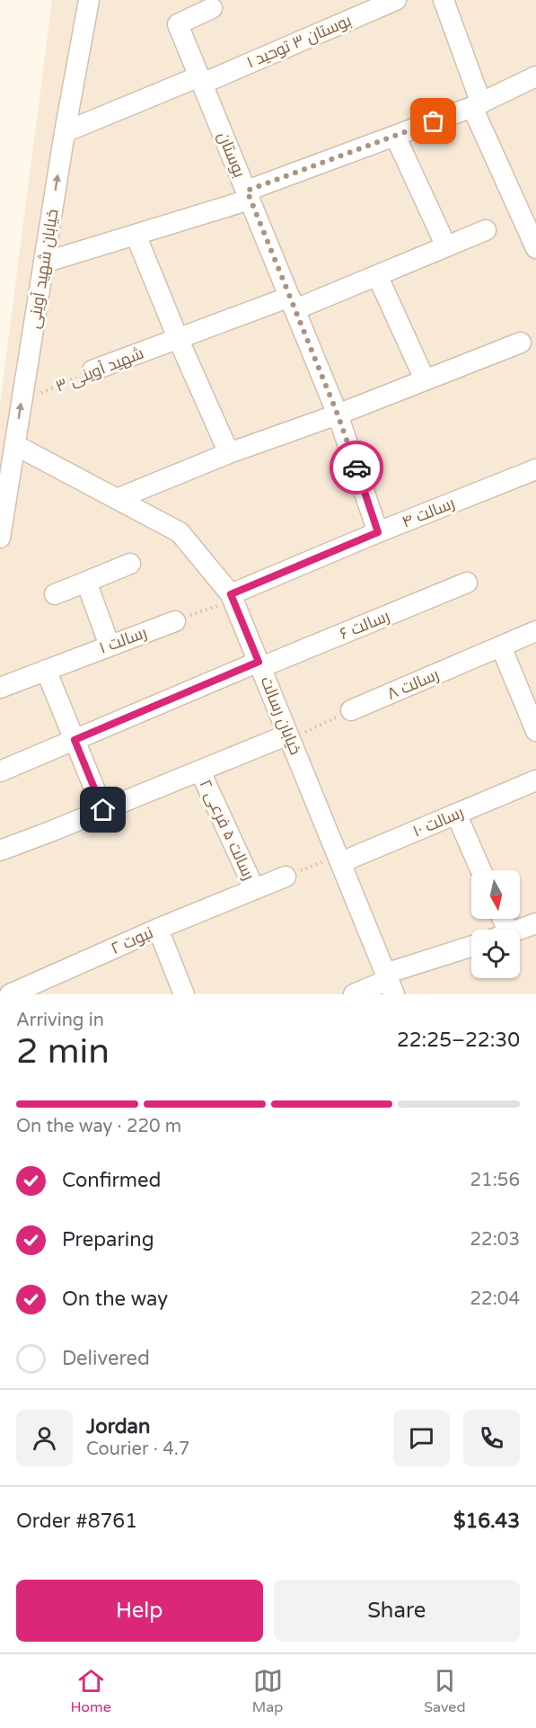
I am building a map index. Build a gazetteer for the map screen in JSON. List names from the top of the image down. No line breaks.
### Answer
{"streets":{"street":["بوستان ۳ توحید ۱","بوستان","خیابان شهید آوینی","شهید آوینی ۳","رسالت ۴","رسالت ۶","رسالت ۱","رسالت ۸","خیابان رسالت","رسالت ۱۰","رسالت ۵ فرعی ۲","نبوت ۲"]},"crossings":[["بوستان ۳ توحید ۱","بوستان"],["بوستان ۳ توحید ۱","خیابان شهید آوینی"],["بوستان","شهید آوینی ۳"],["بوستان","رسالت ۴"],["خیابان شهید آوینی","شهید آوینی ۳"],["خیابان شهید آوینی","خیابان رسالت"],["رسالت ۴","خیابان رسالت"],["رسالت ۶","خیابان رسالت"],["خیابان رسالت","رسالت ۱۰"],["رسالت ۵ فرعی ۲","نبوت ۲"]],"north":"bottom","page":{"heading":["2 min","Arriving in","22:25–22:30"],"panel":["Jordan","Courier · 4.7","Order #8761","$16.43"],"bar":"On the way · 220 m","list":[["Confirmed","21:56"],["Preparing","22:03"],["On the way","22:04"],"Delivered"],"buttons":["Help","Share"],"tabs":["Home","Map","Saved"]}}
